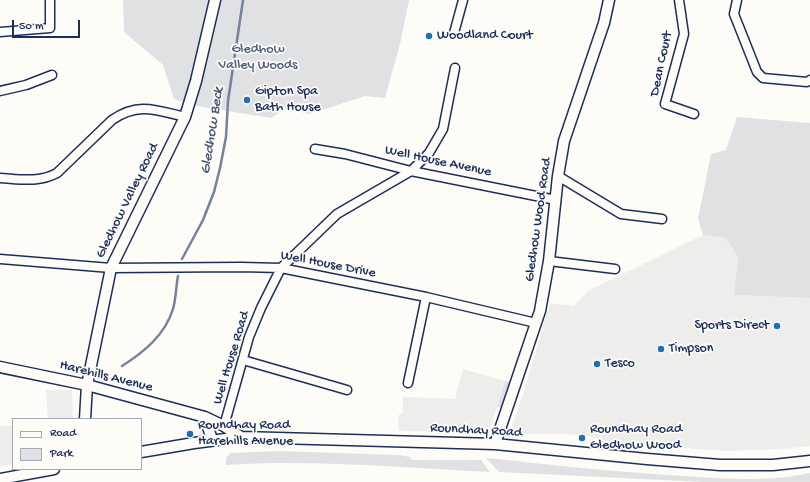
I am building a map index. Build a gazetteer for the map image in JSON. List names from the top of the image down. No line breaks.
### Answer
{"streets":{"street":["Dean Court","Well House Avenue","Gledhow Valley Road","Gledhow Wood Road","Well House Drive","Well House Road","Harehills Avenue","Roundhay Road"]},"crossings":[["Well House Avenue","Gledhow Wood Road"],["Well House Avenue","Well House Road"],["Gledhow Valley Road","Well House Drive"],["Gledhow Valley Road","Harehills Avenue"],["Gledhow Wood Road","Well House Drive"],["Gledhow Wood Road","Roundhay Road"],["Well House Drive","Well House Road"],["Well House Road","Harehills Avenue"],["Harehills Avenue","Roundhay Road"]],"water":["Gledhow Beck"],"parks":["Gledhow Valley Woods"],"places":["Woodland Court","Gipton Spa Bath House","Sports Direct","Timpson","Tesco","Roundhay Road Harehills Avenue","Roundhay Road Gledhow Wood"],"legend":["Road","Park"],"scale_bar":"50 m"}
